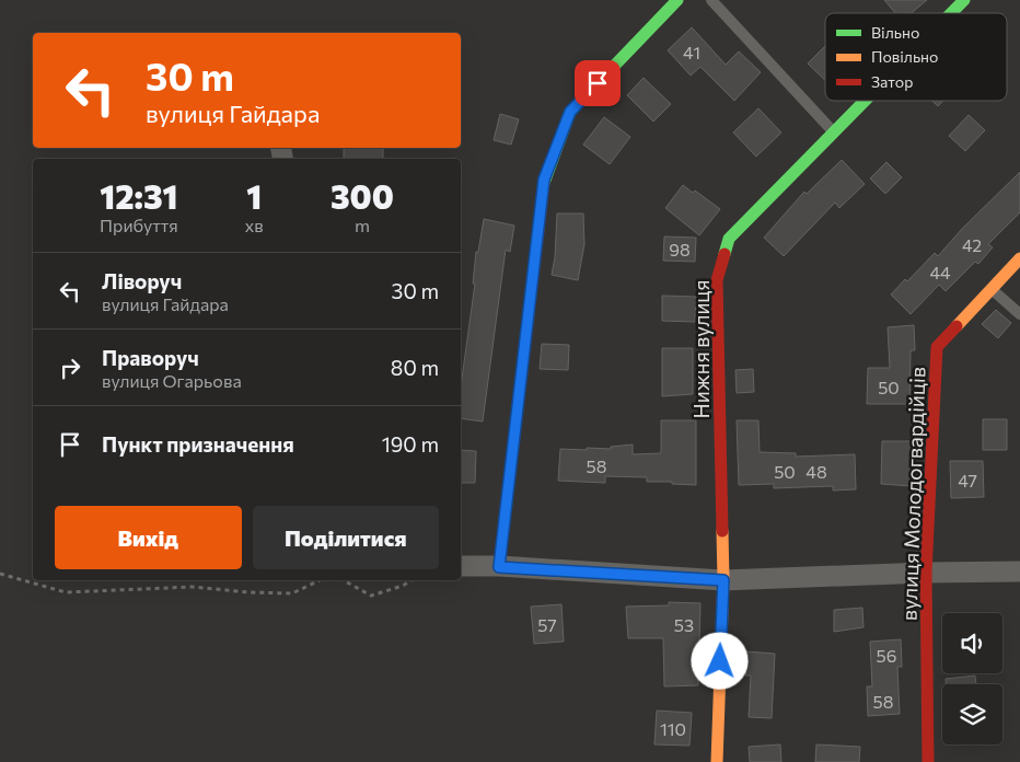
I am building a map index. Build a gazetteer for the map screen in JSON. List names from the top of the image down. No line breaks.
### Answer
{"streets":{"street":["Нижня вулиця","вулиця Молодогвардійців"]},"house_numbers":["41","42","98","44","50","58","50","48","47","57","53","56","58","110"],"legend":["Вільно","Повільно","Затор"],"page":{"turn":["30 m","вулиця Гайдара"],"eta":["12:31","Прибуття","1","хв","300","m"],"list":[{"name":"Ліворуч","note":"вулиця Гайдара","value":"30 m"},{"name":"Праворуч","note":"вулиця Огарьова","value":"80 m"},{"name":"Пункт призначення","value":"190 m"}],"buttons":["Вихід","Поділитися"]}}
